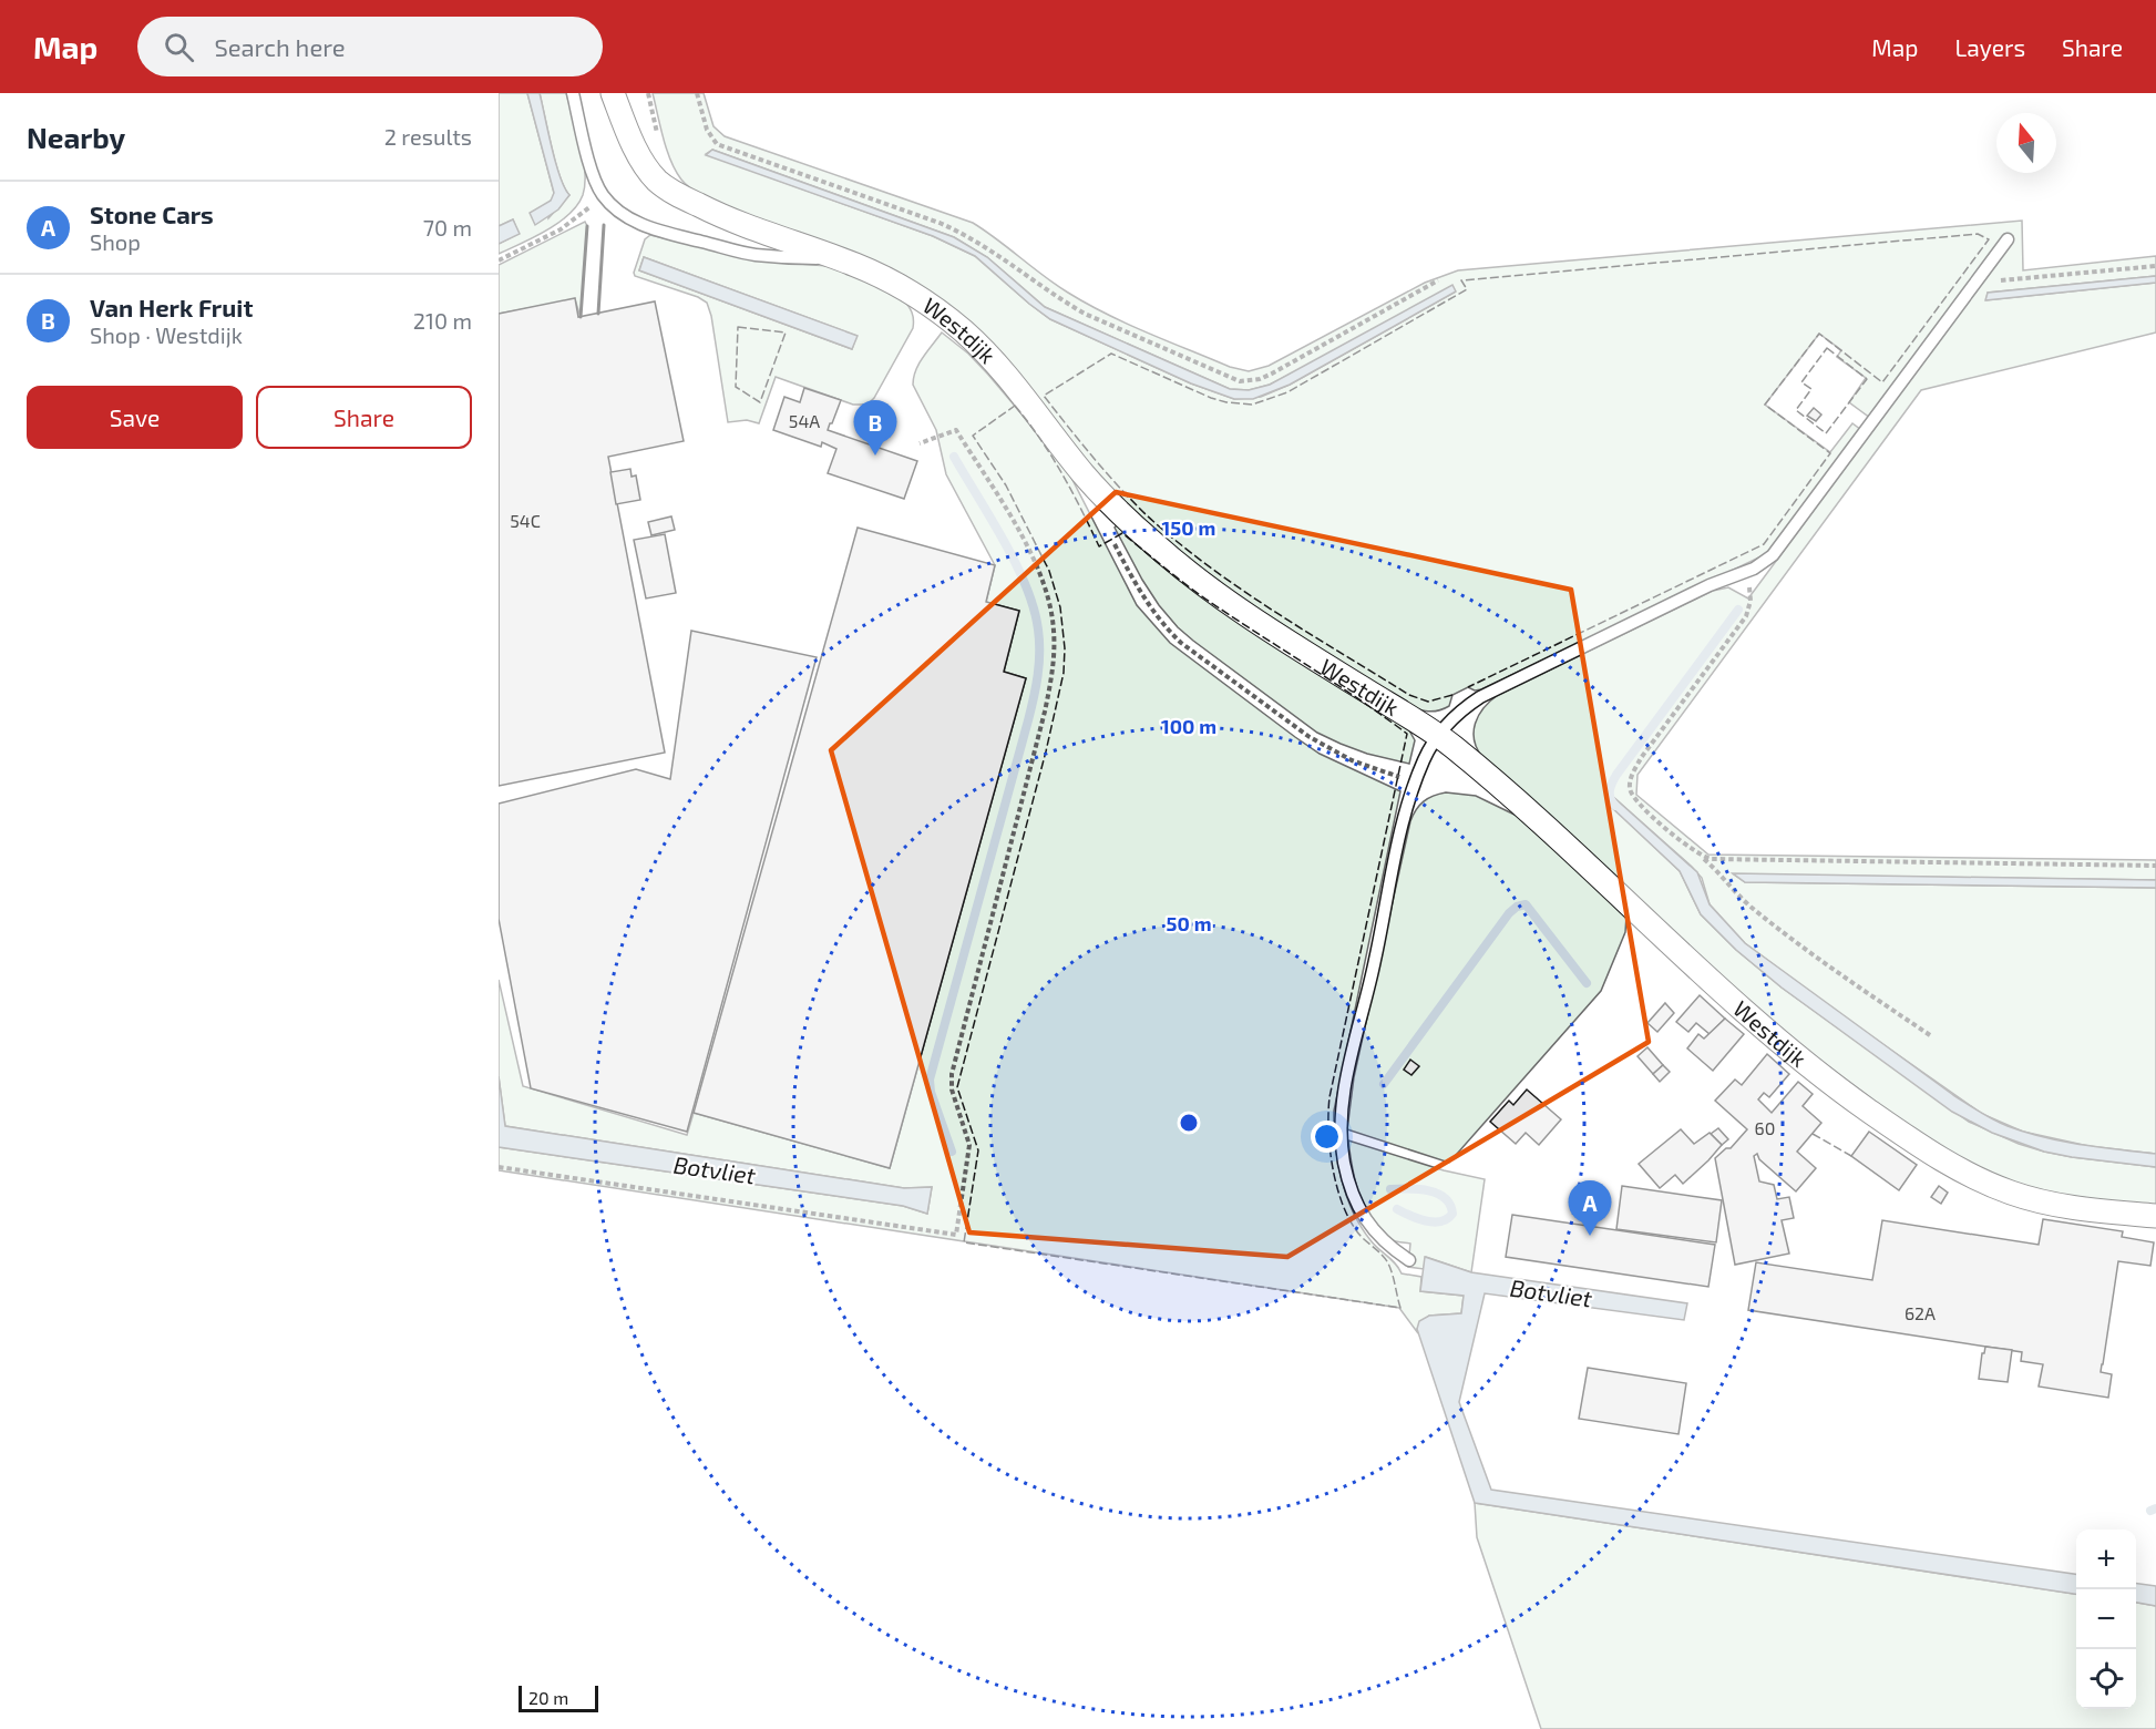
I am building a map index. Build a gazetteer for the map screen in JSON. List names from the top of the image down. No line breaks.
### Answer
{"streets":{"street":["Westdijk"]},"water":["Botvliet"],"house_numbers":["54A","54C","60","62A"],"scale_bar":"20 m","north":"top","page":{"header":"Map","search":"Search here","nav":["Map","Layers","Share"],"heading":["Nearby","2 results"],"list":[{"mark":"A","name":"Stone Cars","note":"Shop","value":"70 m"},{"mark":"B","name":"Van Herk Fruit","note":"Shop · Westdijk","value":"210 m"}],"buttons":["Save","Share"],"pins":["B","A"],"map_buttons":["+","−"],"scale":"20 m"},"rings":["150 m","100 m","50 m"]}
